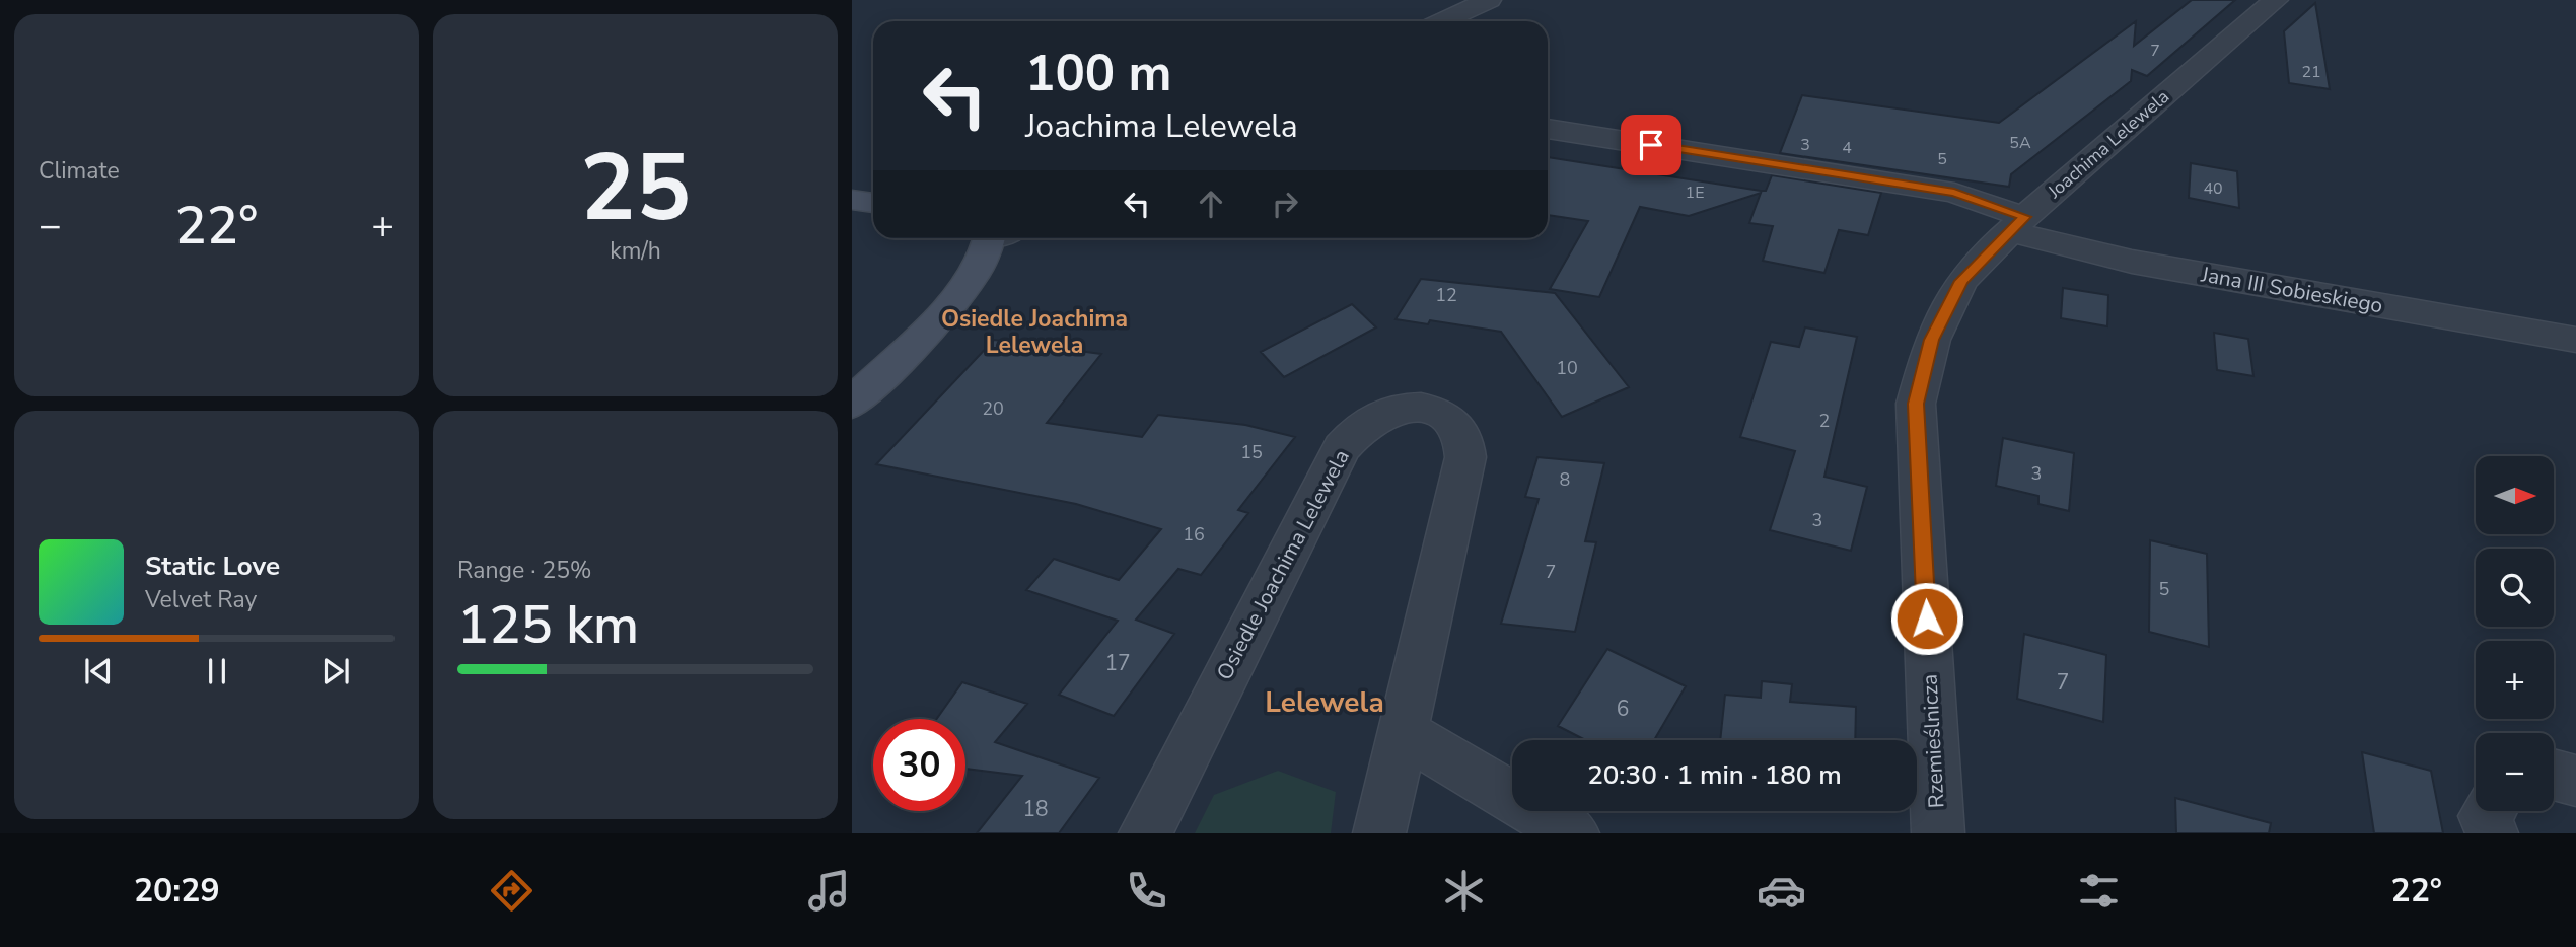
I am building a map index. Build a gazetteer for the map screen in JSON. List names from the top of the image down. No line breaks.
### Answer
{"streets":{"street":["Joachima Lelewela","Jana III Sobieskiego","Osiedle Joachima Lelewela","Rzemieślnicza"]},"crossings":[["Joachima Lelewela","Jana III Sobieskiego"],["Joachima Lelewela","Rzemieślnicza"],["Jana III Sobieskiego","Rzemieślnicza"]],"districts":["Osiedle Joachima Lelewela","Lelewela"],"house_numbers":["7","21","5A","3","4","5","40","1E","12","10","20","2","15","3","8","3","16","7","5","17","7","6","18"],"north":"right","page":{"tile":["Climate",["25","km/h"],["Range · 25%","125 km"]],"turn":["100 m","Joachima Lelewela"],"heat":["−","22°","+"],"map_buttons":["+","−"],"song":["Static Love","Velvet Ray"],"limit":"30","trip":"20:30 · 1 min · 180 m","tabs":["20:29","22°"]}}
